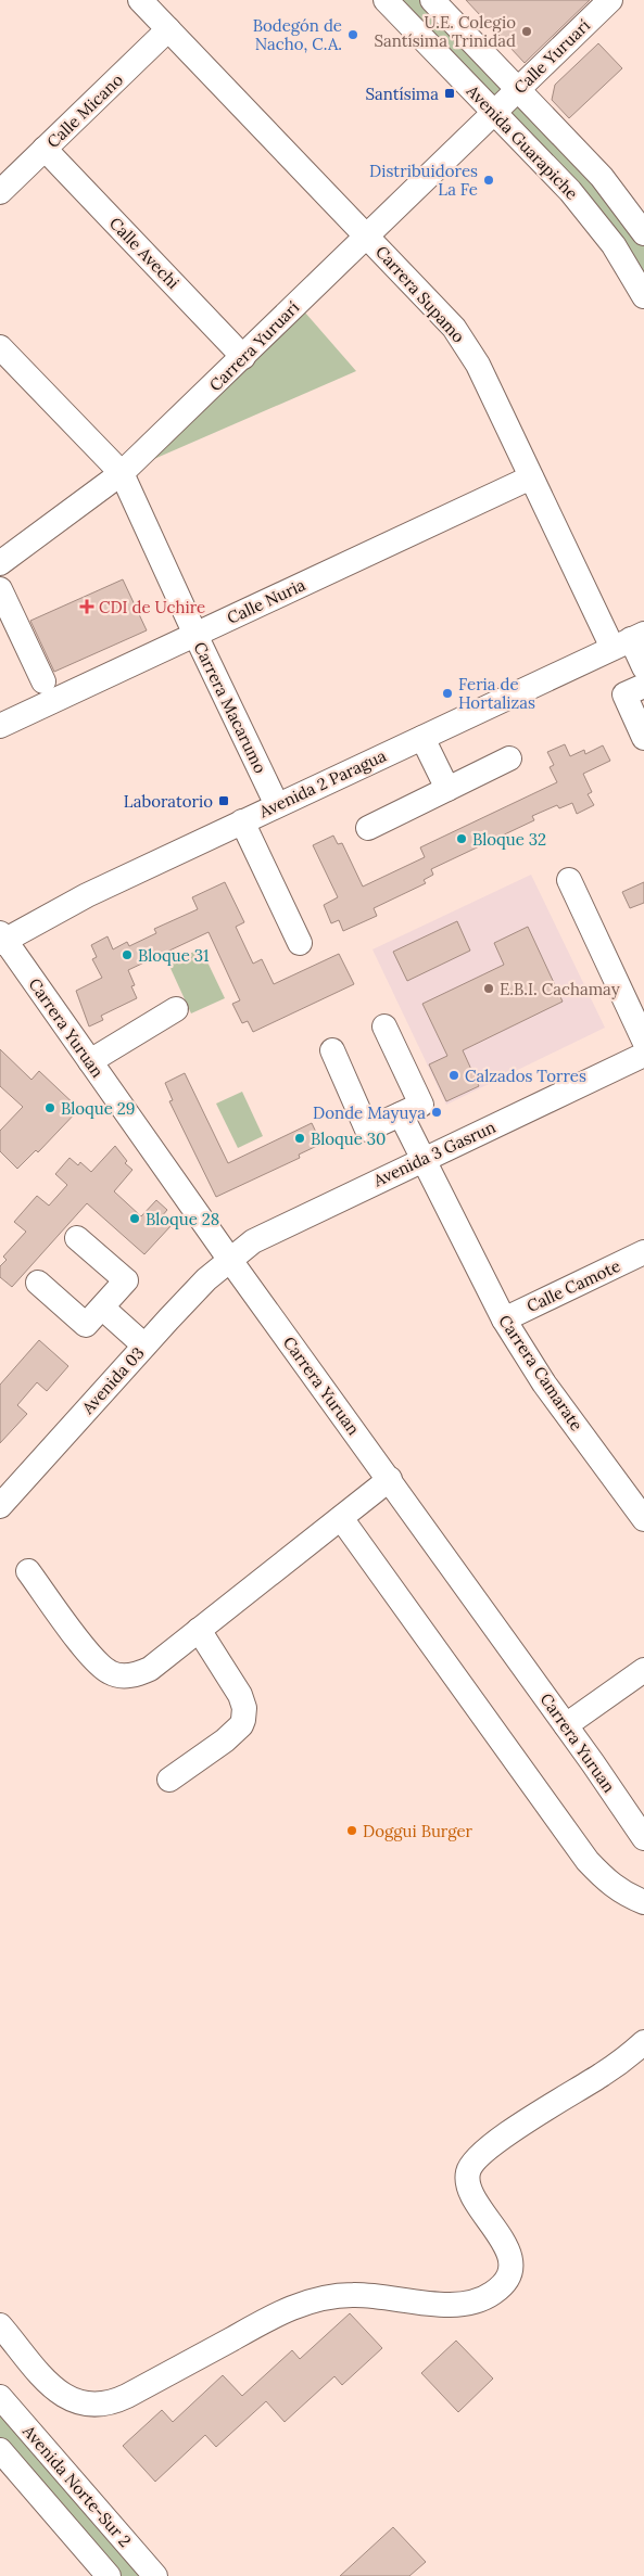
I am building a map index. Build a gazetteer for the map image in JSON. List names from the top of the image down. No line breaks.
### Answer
{"streets":{"street":["Calle Yuruarí","Calle Micano","Avenida Guarapiche","Calle Avechi","Carrera Supamo","Carrera Yuruarí","Calle Nuria","Carrera Macarumo","Avenida 2 Paragua","Carrera Yuruan","Avenida 3 Gasrun","Calle Camote","Carrera Camarate","Avenida 03","Avenida Norte-Sur 2"]},"crossings":[["Calle Yuruarí","Avenida Guarapiche"],["Calle Yuruarí","Carrera Yuruarí"],["Calle Micano","Calle Avechi"],["Calle Micano","Carrera Supamo"],["Avenida Guarapiche","Carrera Yuruarí"],["Calle Avechi","Carrera Yuruarí"],["Carrera Supamo","Carrera Yuruarí"],["Carrera Supamo","Calle Nuria"],["Carrera Supamo","Avenida 2 Paragua"],["Carrera Yuruarí","Carrera Macarumo"],["Calle Nuria","Carrera Macarumo"],["Carrera Macarumo","Avenida 2 Paragua"],["Avenida 2 Paragua","Carrera Yuruan"],["Carrera Yuruan","Avenida 3 Gasrun"],["Carrera Yuruan","Avenida 03"],["Avenida 3 Gasrun","Carrera Camarate"],["Avenida 3 Gasrun","Avenida 03"],["Calle Camote","Carrera Camarate"]],"places":{"other":["U.E. Colegio Santísima Trinidad","Bodegón de Nacho, C.A.","Distribuidores La Fe","Feria de Hortalizas","Bloque 32","Bloque 31","E.B.I. Cachamay","Calzados Torres","Bloque 29","Donde Mayuya","Bloque 30","Bloque 28","Doggui Burger"],"transit":["Santísima","Laboratorio"],"health":["CDI de Uchire"]}}
